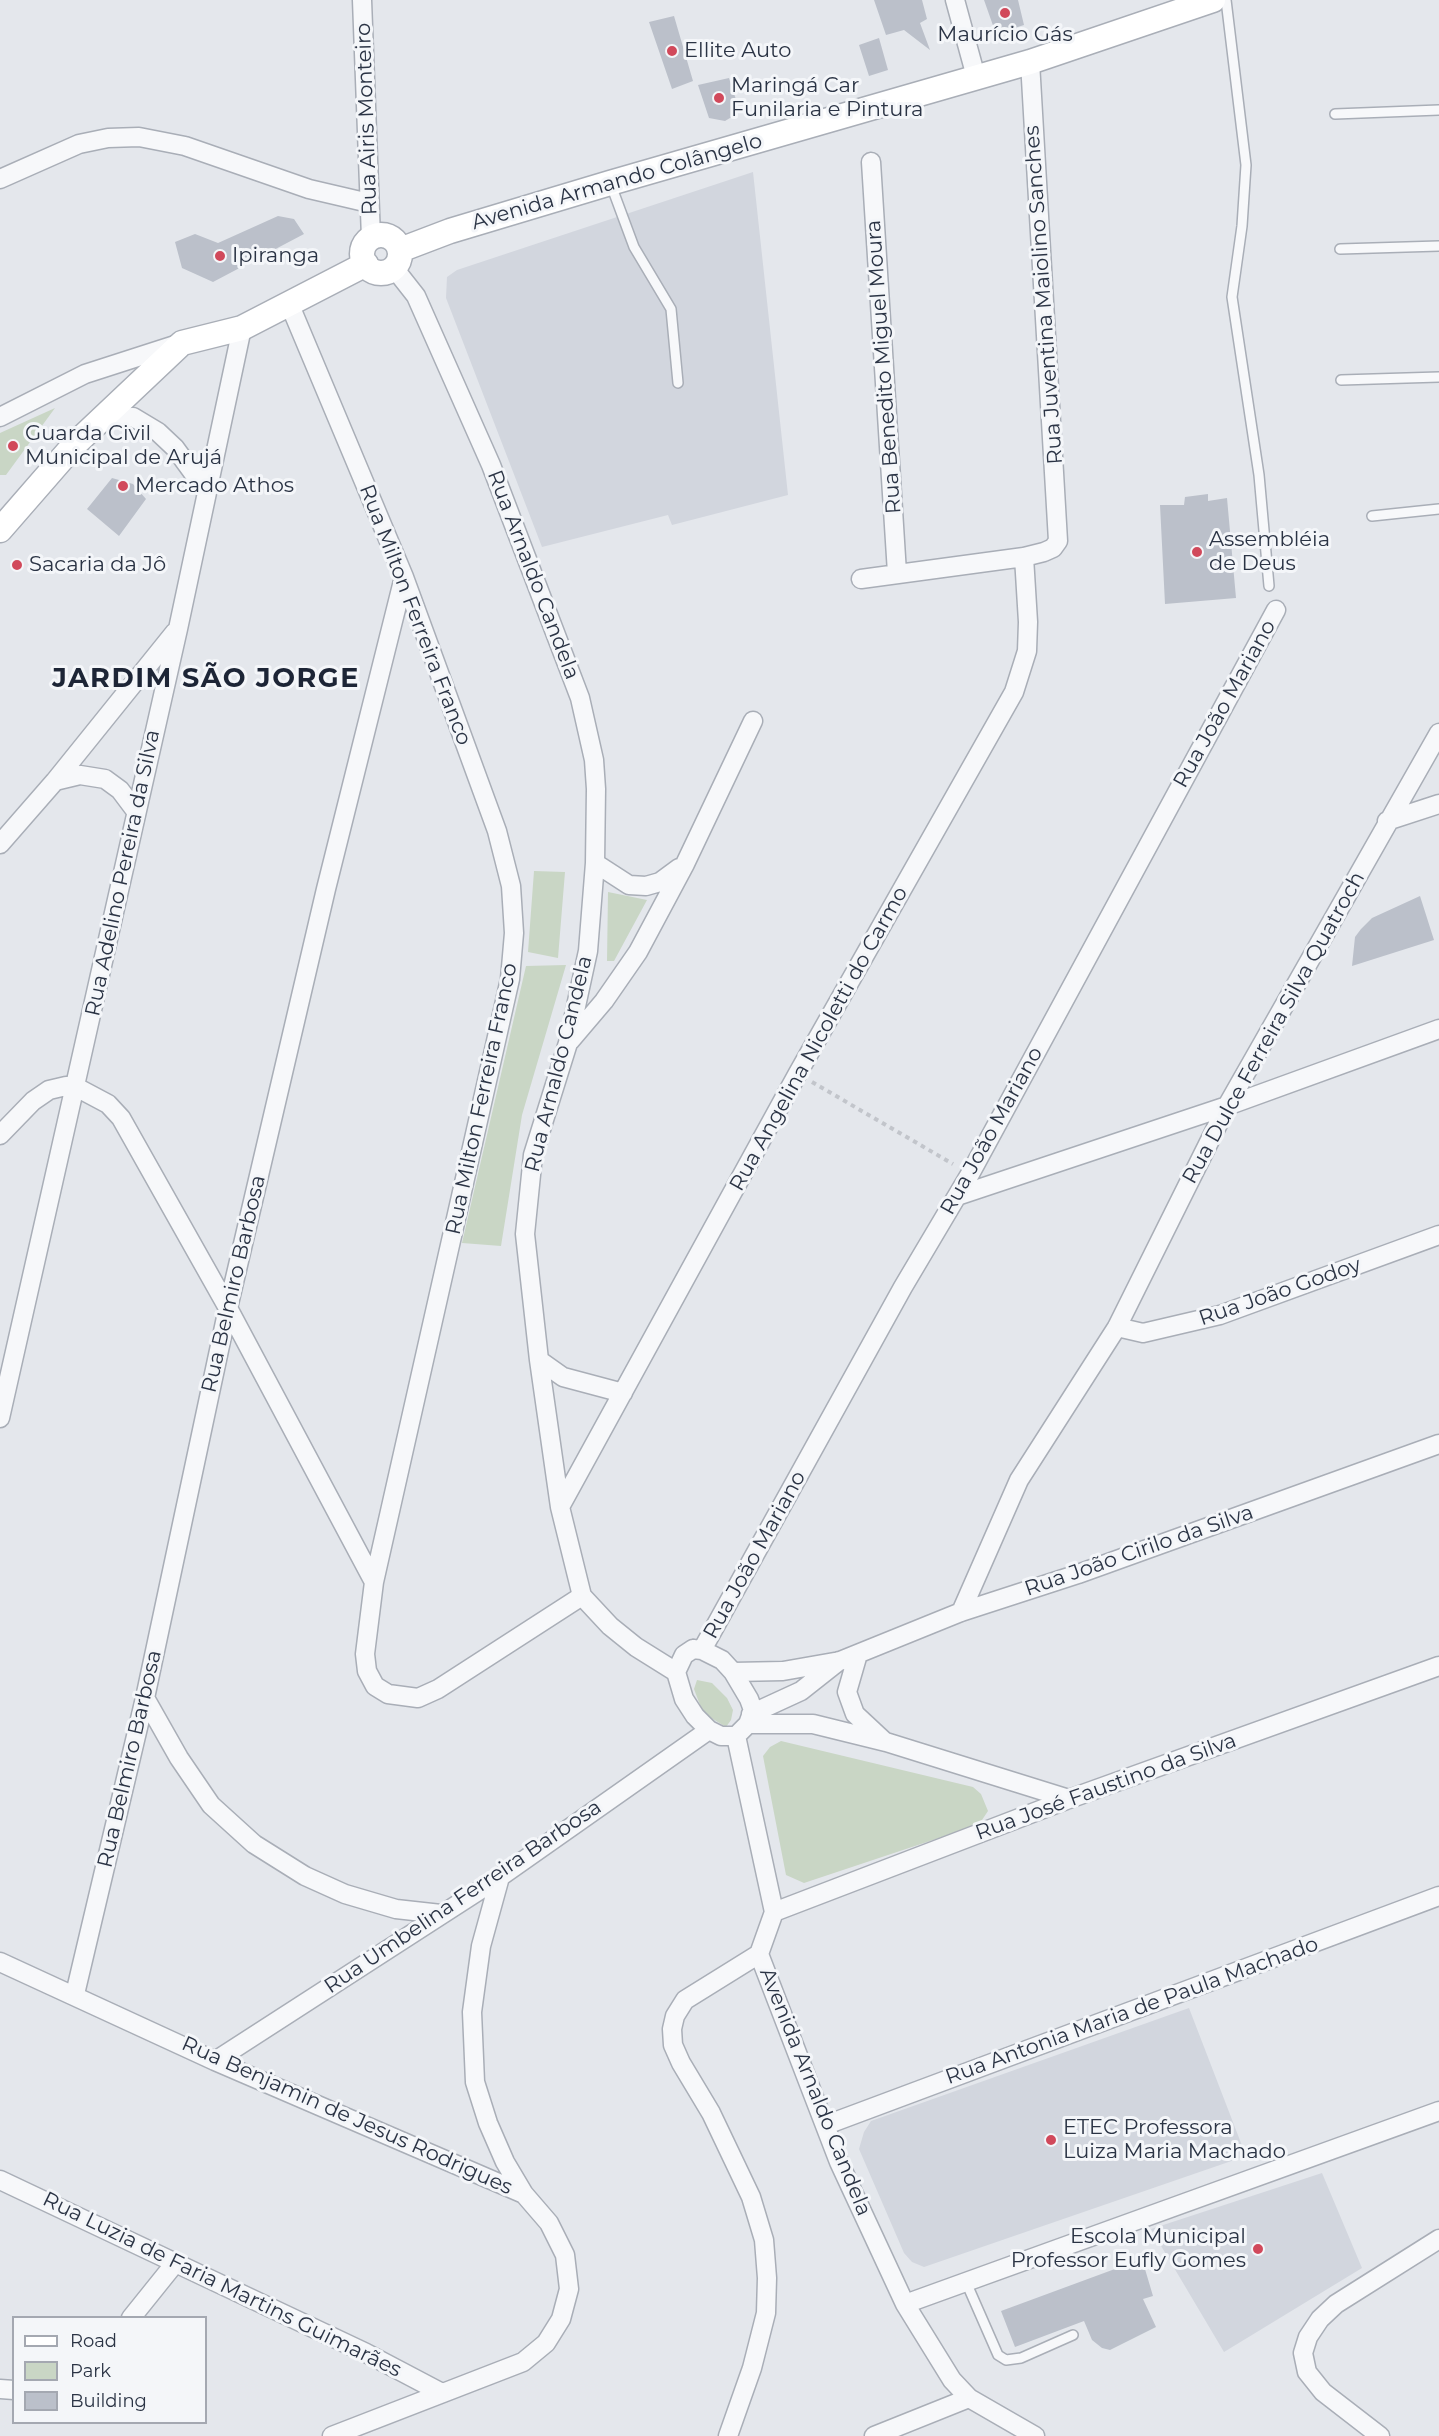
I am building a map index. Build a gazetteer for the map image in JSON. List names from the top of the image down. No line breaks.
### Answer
{"streets":{"street":["Rua Airis Monteiro","Avenida Armando Colângelo","Rua Juventina Maiolino Sanches","Rua Benedito Miguel Moura","Rua Arnaldo Candela","Rua Milton Ferreira Franco","Rua João Mariano","Rua Adelino Pereira da Silva","Rua Dulce Ferreira Silva Quatroch","Rua Angelina Nicoletti do Carmo","Rua Belmiro Barbosa","Rua João Godoy","Rua João Cirilo da Silva","Rua José Faustino da Silva","Rua Umbelina Ferreira Barbosa","Rua Antonia Maria de Paula Machado","Avenida Arnaldo Candela","Rua Benjamin de Jesus Rodrigues","Rua Luzia de Faria Martins Guimarães"]},"crossings":[["Rua Airis Monteiro","Avenida Armando Colângelo"],["Rua Airis Monteiro","Rua Arnaldo Candela"],["Avenida Armando Colângelo","Rua Juventina Maiolino Sanches"],["Avenida Armando Colângelo","Rua Arnaldo Candela"],["Rua Juventina Maiolino Sanches","Rua Angelina Nicoletti do Carmo"],["Rua Arnaldo Candela","Rua Milton Ferreira Franco"],["Rua Arnaldo Candela","Rua Angelina Nicoletti do Carmo"],["Rua Milton Ferreira Franco","Rua Belmiro Barbosa"],["Rua João Mariano","Rua João Cirilo da Silva"],["Rua João Mariano","Rua Umbelina Ferreira Barbosa"],["Rua Dulce Ferreira Silva Quatroch","Rua João Godoy"],["Rua Dulce Ferreira Silva Quatroch","Rua João Cirilo da Silva"],["Rua Belmiro Barbosa","Rua Benjamin de Jesus Rodrigues"],["Rua João Cirilo da Silva","Rua Umbelina Ferreira Barbosa"],["Rua José Faustino da Silva","Avenida Arnaldo Candela"],["Rua Umbelina Ferreira Barbosa","Rua Benjamin de Jesus Rodrigues"],["Rua Antonia Maria de Paula Machado","Avenida Arnaldo Candela"],["Rua Benjamin de Jesus Rodrigues","Rua Luzia de Faria Martins Guimarães"]],"districts":["JARDIM SÃO JORGE"],"places":["Maurício Gás","Ellite Auto","Maringá Car Funilaria e Pintura","Ipiranga","Guarda Civil Municipal de Arujá","Mercado Athos","Assembléia de Deus","Sacaria da Jô","ETEC Professora Luiza Maria Machado","Escola Municipal Professor Eufly Gomes"],"legend":["Road","Park","Building"]}
